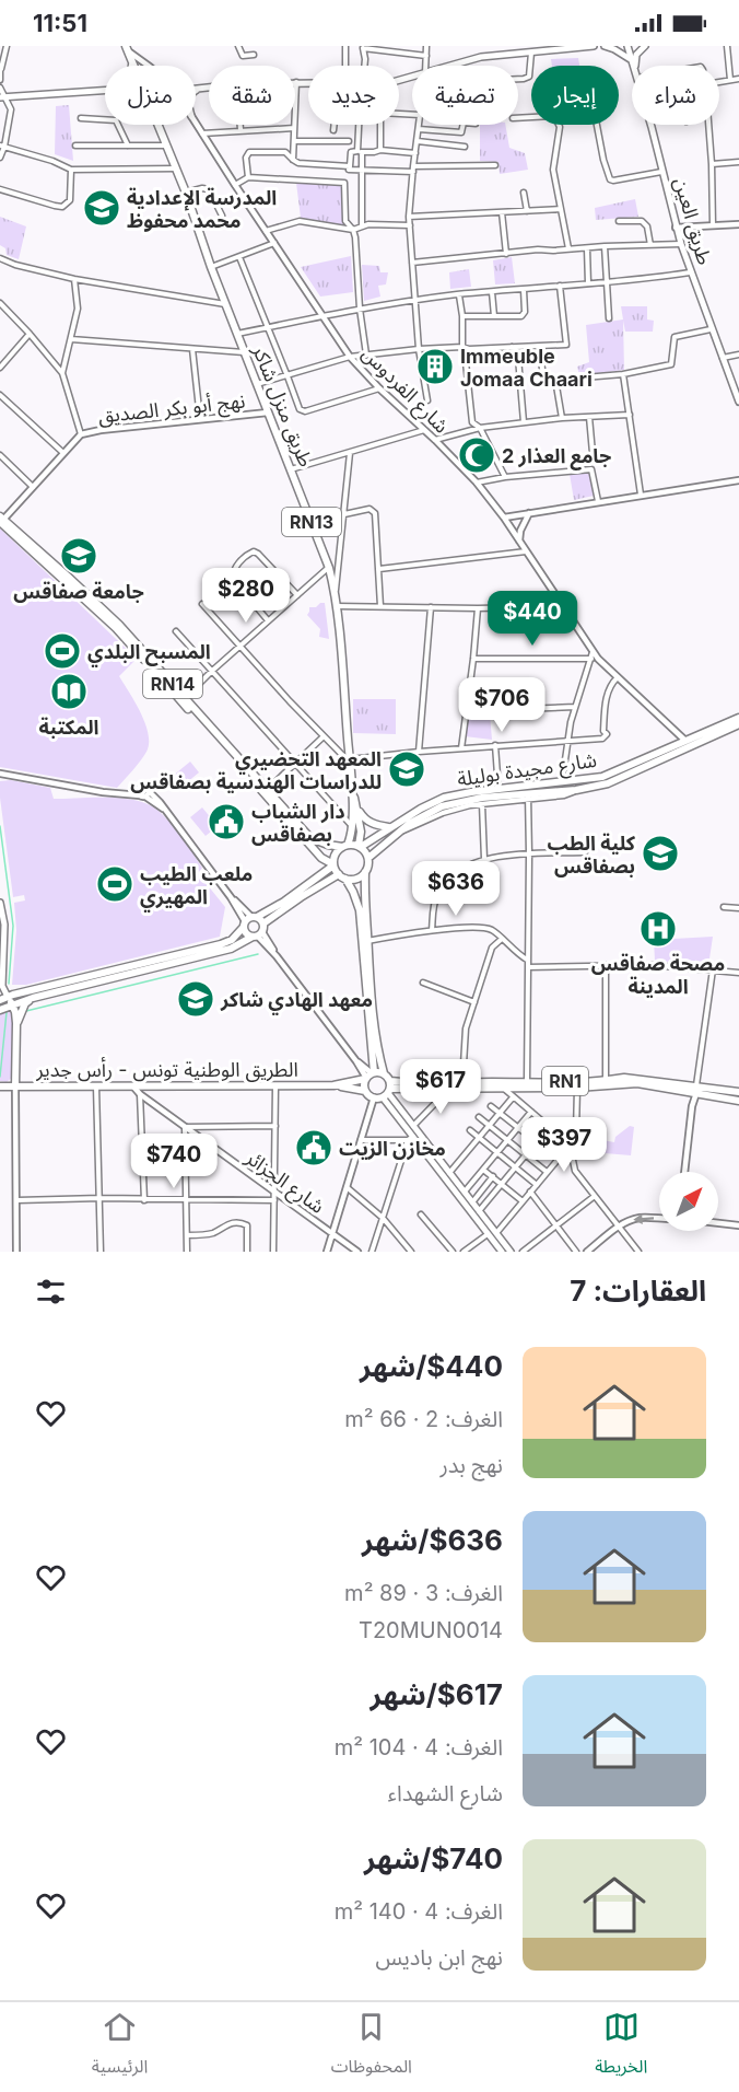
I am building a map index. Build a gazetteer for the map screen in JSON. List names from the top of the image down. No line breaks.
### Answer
{"streets":{"main road":["طريق العين","طريق منزل شاكر","RN13","RN14","شارع مجيدة بوليلة","الطريق الوطنية تونس - رأس جدير","RN1"],"street":["شارع الفردوس","نهج أبو بكر الصديق","شارع الجزائر"]},"crossings":[["شارع الفردوس","طريق منزل شاكر"],["شارع الفردوس","شارع مجيدة بوليلة"],["طريق منزل شاكر","نهج أبو بكر الصديق"],["طريق منزل شاكر","RN14"],["طريق منزل شاكر","شارع مجيدة بوليلة"],["نهج أبو بكر الصديق","RN14"],["RN14","شارع مجيدة بوليلة"],["الطريق الوطنية تونس - رأس جدير","شارع الجزائر"]],"places":{"school or university":["المدرسة الإعدادية محمد محفوظ","جامعة صفاقس","المعهد التحضيري للدراسات الهندسية بصفاقس","كلية الطب بصفاقس","معهد الهادي شاكر"],"building":["Immeuble Jomaa Chaari"],"mosque":["جامع العذار 2"],"sports":["المسبح البلدي","ملعب الطيب المهيري"],"library":["المكتبة"],"public building":["دار الشباب بصفاقس","مخازن الزيت"],"hospital":["مصحة صفاقس المدينة"]},"north":"top right","page":{"status":"11:51","chip":["شراء","إيجار","تصفية","جديد","شقة","منزل"],"price":["$280","$440","$706","$636","$617","$397","$740"],"heading":"العقارات: 7","list":[{"name":"$440/شهر","note":"الغرف: 2 · 66 m² · نهج بدر"},{"name":"$636/شهر","note":"الغرف: 3 · 89 m² · T20MUN0014"},{"name":"$617/شهر","note":"الغرف: 4 · 104 m² · شارع الشهداء"},{"name":"$740/شهر","note":"الغرف: 4 · 140 m² · نهج ابن باديس"}],"tabs":["الخريطة","المحفوظات","الرئيسية"]}}
